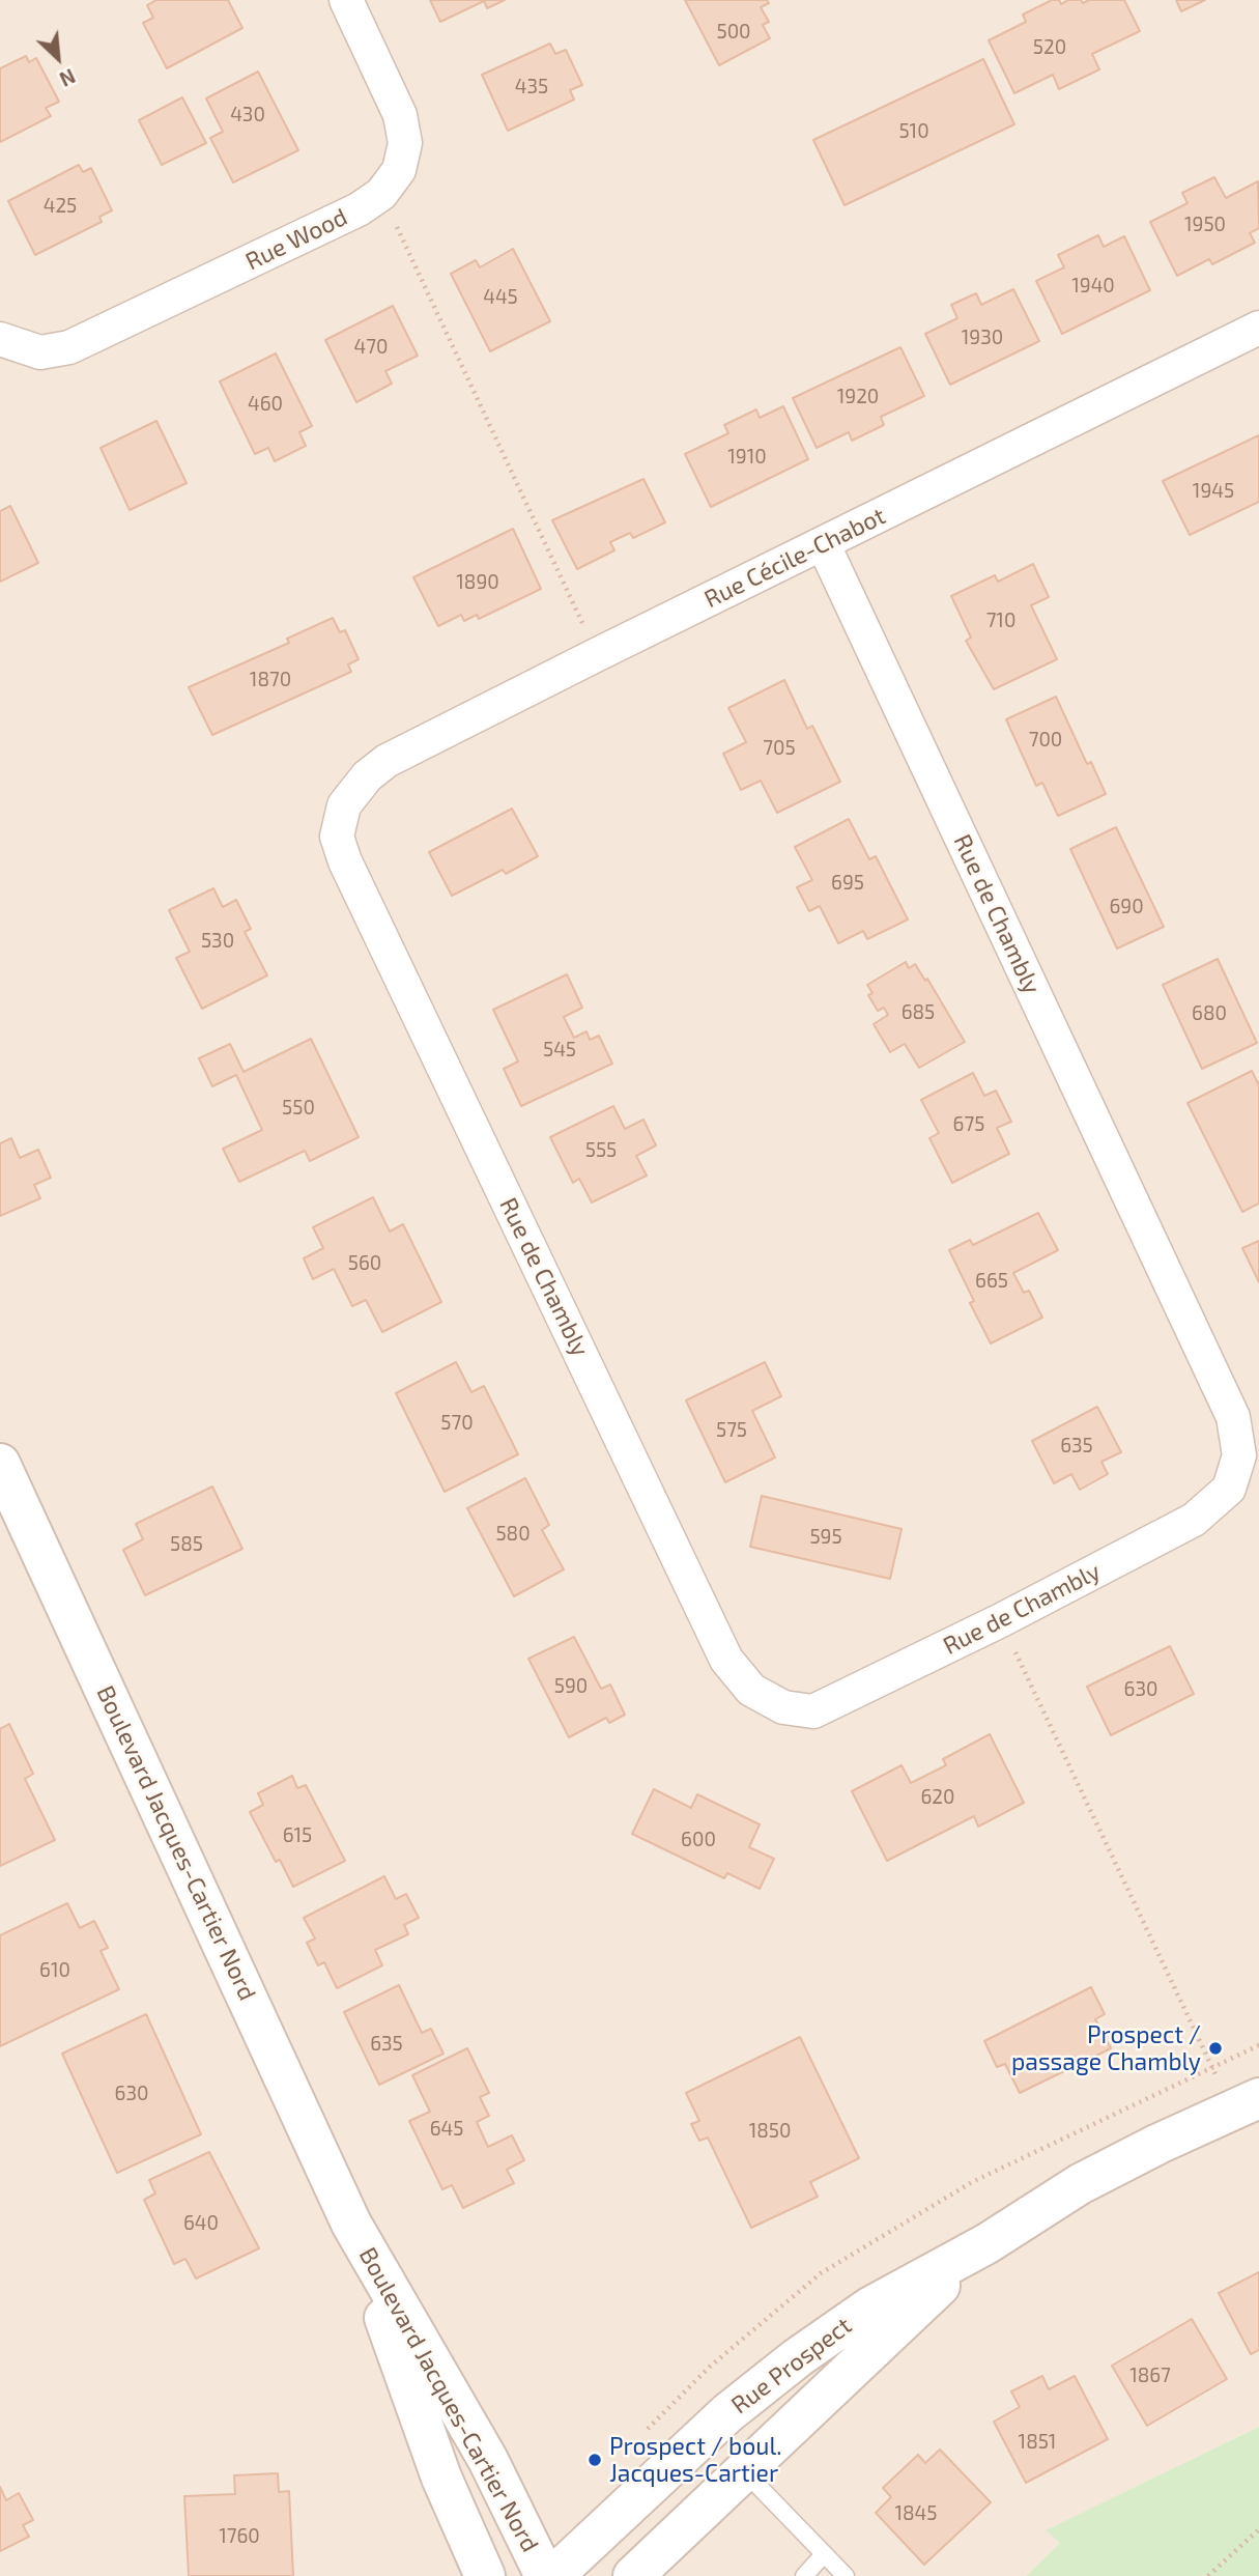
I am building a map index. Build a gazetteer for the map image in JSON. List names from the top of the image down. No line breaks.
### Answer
{"streets":{"street":["Rue Wood","Rue Cécile-Chabot","Rue de Chambly","Boulevard Jacques-Cartier Nord","Rue Prospect"]},"crossings":[["Rue Cécile-Chabot","Rue de Chambly"]],"places":["Prospect / passage Chambly","Prospect / boul. Jacques-Cartier"],"house_numbers":["500","520","435","430","510","425","1950","1940","445","1930","470","1920","460","1910","1945","1890","710","1870","700","705","695","690","530","685","680","545","550","675","555","560","665","570","575","635","580","595","585","590","630","620","615","600","610","635","630","645","1850","640","1867","1851","1845","1760"],"north":"bottom right"}
